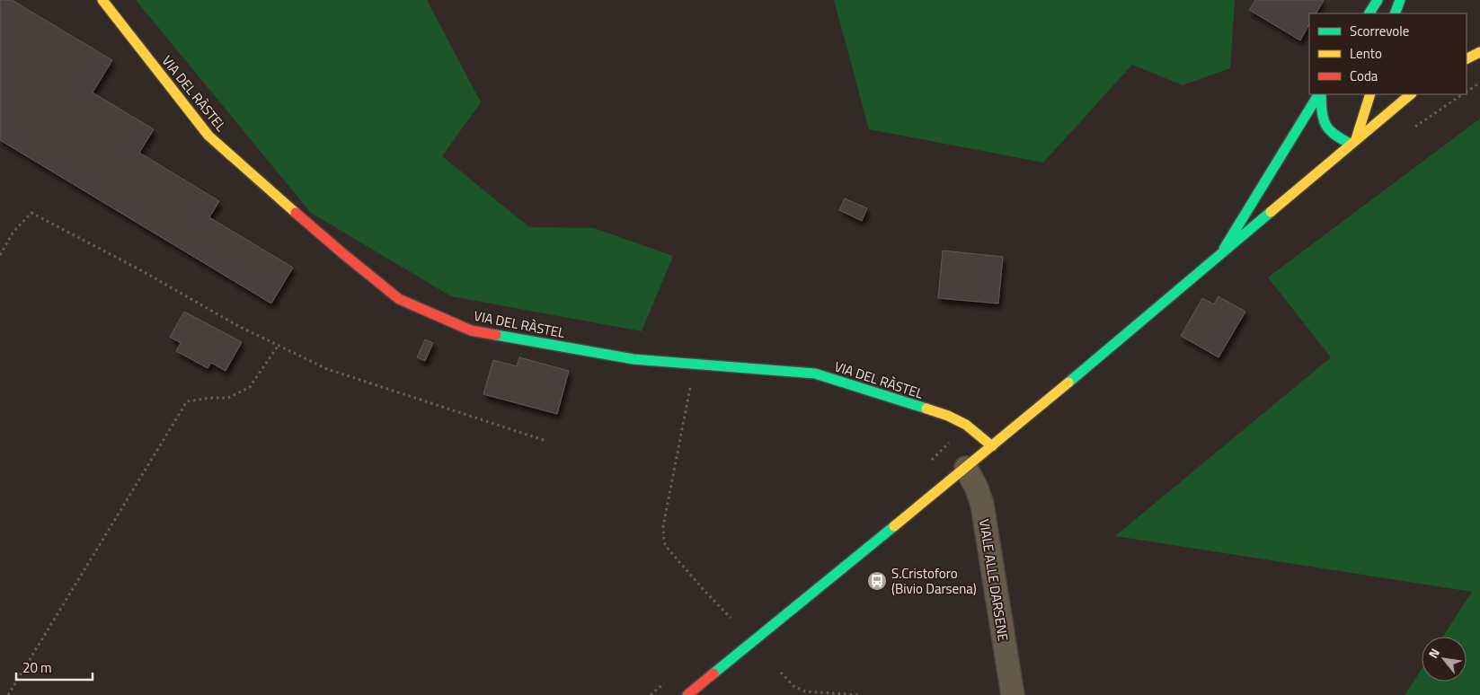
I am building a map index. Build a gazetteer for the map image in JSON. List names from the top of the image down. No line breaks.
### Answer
{"streets":{"main road":["VIA DEL RÀSTEL"],"street":["VIALE ALLE DARSENE"]},"places":{"bus stop":["S.Cristoforo (Bivio Darsena)"]},"legend":["Scorrevole","Lento","Coda"],"scale_bar":"20 m","north":"top left"}
